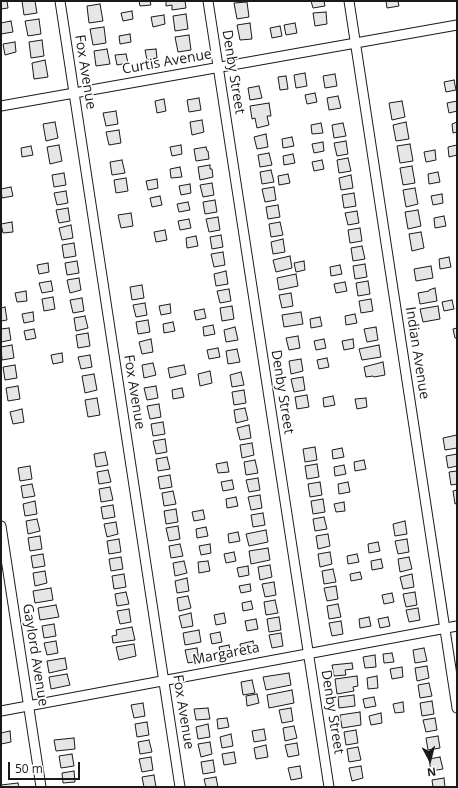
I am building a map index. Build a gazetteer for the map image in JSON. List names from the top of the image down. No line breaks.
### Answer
{"streets":{"street":["Curtis Avenue","Fox Avenue","Denby Street","Indian Avenue","Margareta","Gaylord Avenue"]},"crossings":[["Curtis Avenue","Fox Avenue"],["Curtis Avenue","Denby Street"],["Curtis Avenue","Indian Avenue"],["Fox Avenue","Margareta"],["Denby Street","Margareta"],["Indian Avenue","Margareta"],["Margareta","Gaylord Avenue"]],"scale_bar":"50 m","north":"bottom"}
